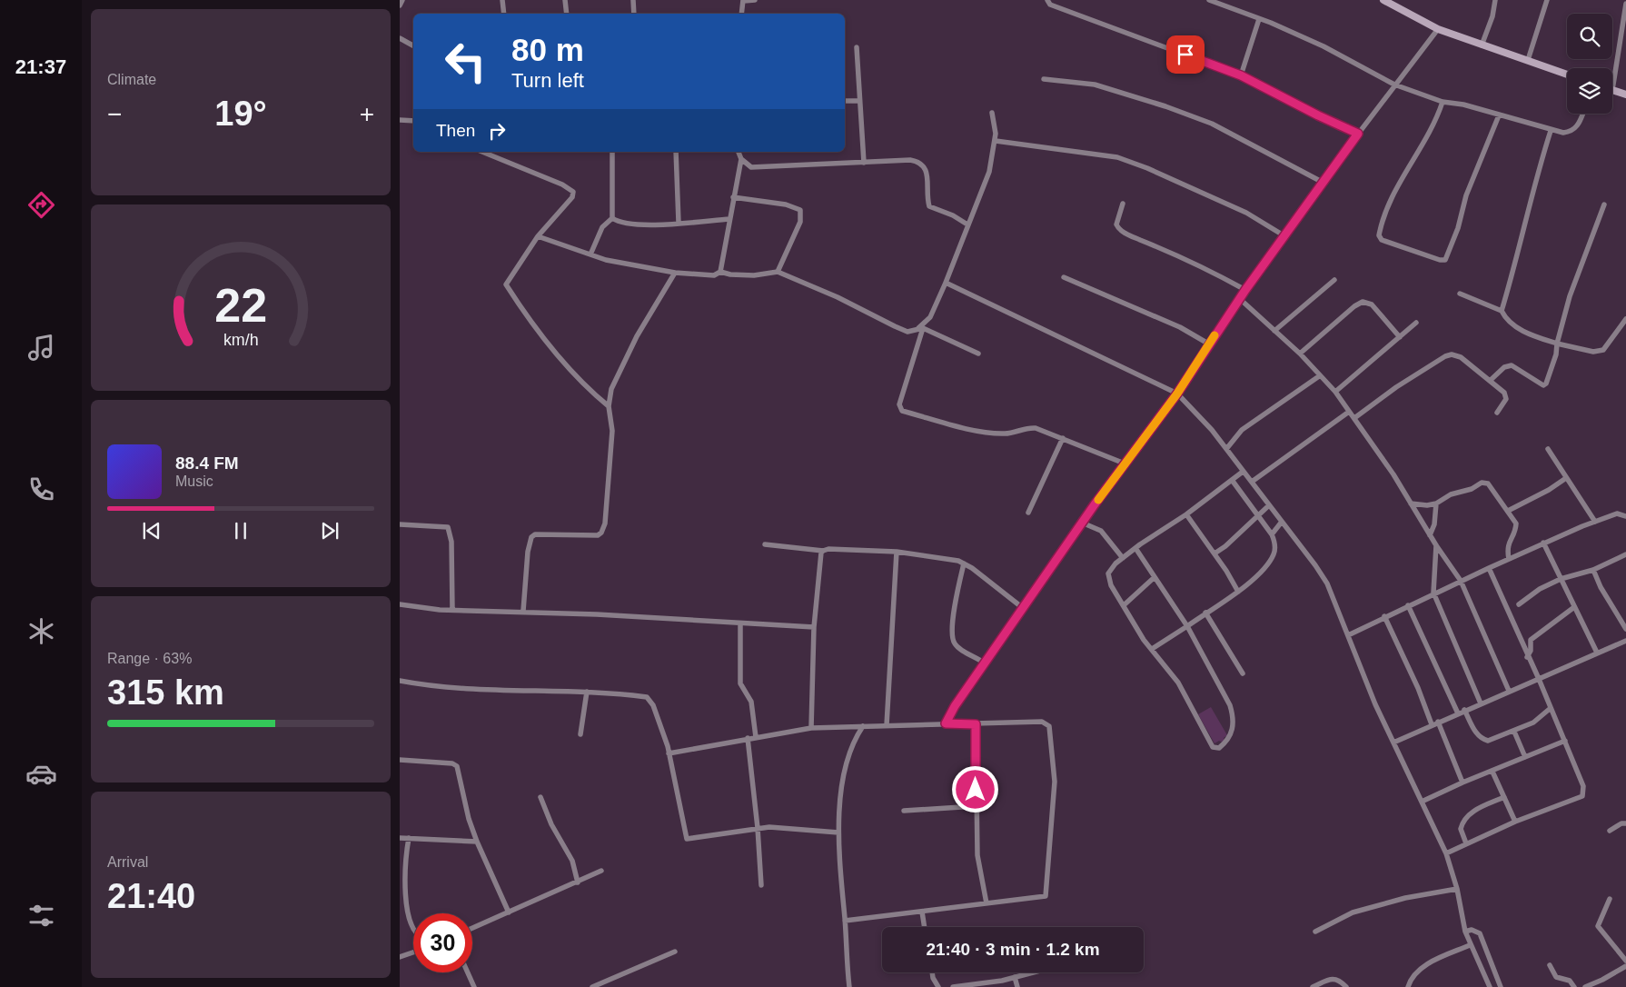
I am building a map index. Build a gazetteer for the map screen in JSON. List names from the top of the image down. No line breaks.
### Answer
{"page":{"tabs":"21:37","tile":["Climate",["Range · 63%","315 km"],["Arrival","21:40"]],"turn":["80 m","Turn left"],"heat":["−","19°","+"],"then":"Then","song":["88.4 FM","Music"],"limit":"30","trip":"21:40 · 3 min · 1.2 km","gauge":["22","km/h"]}}
